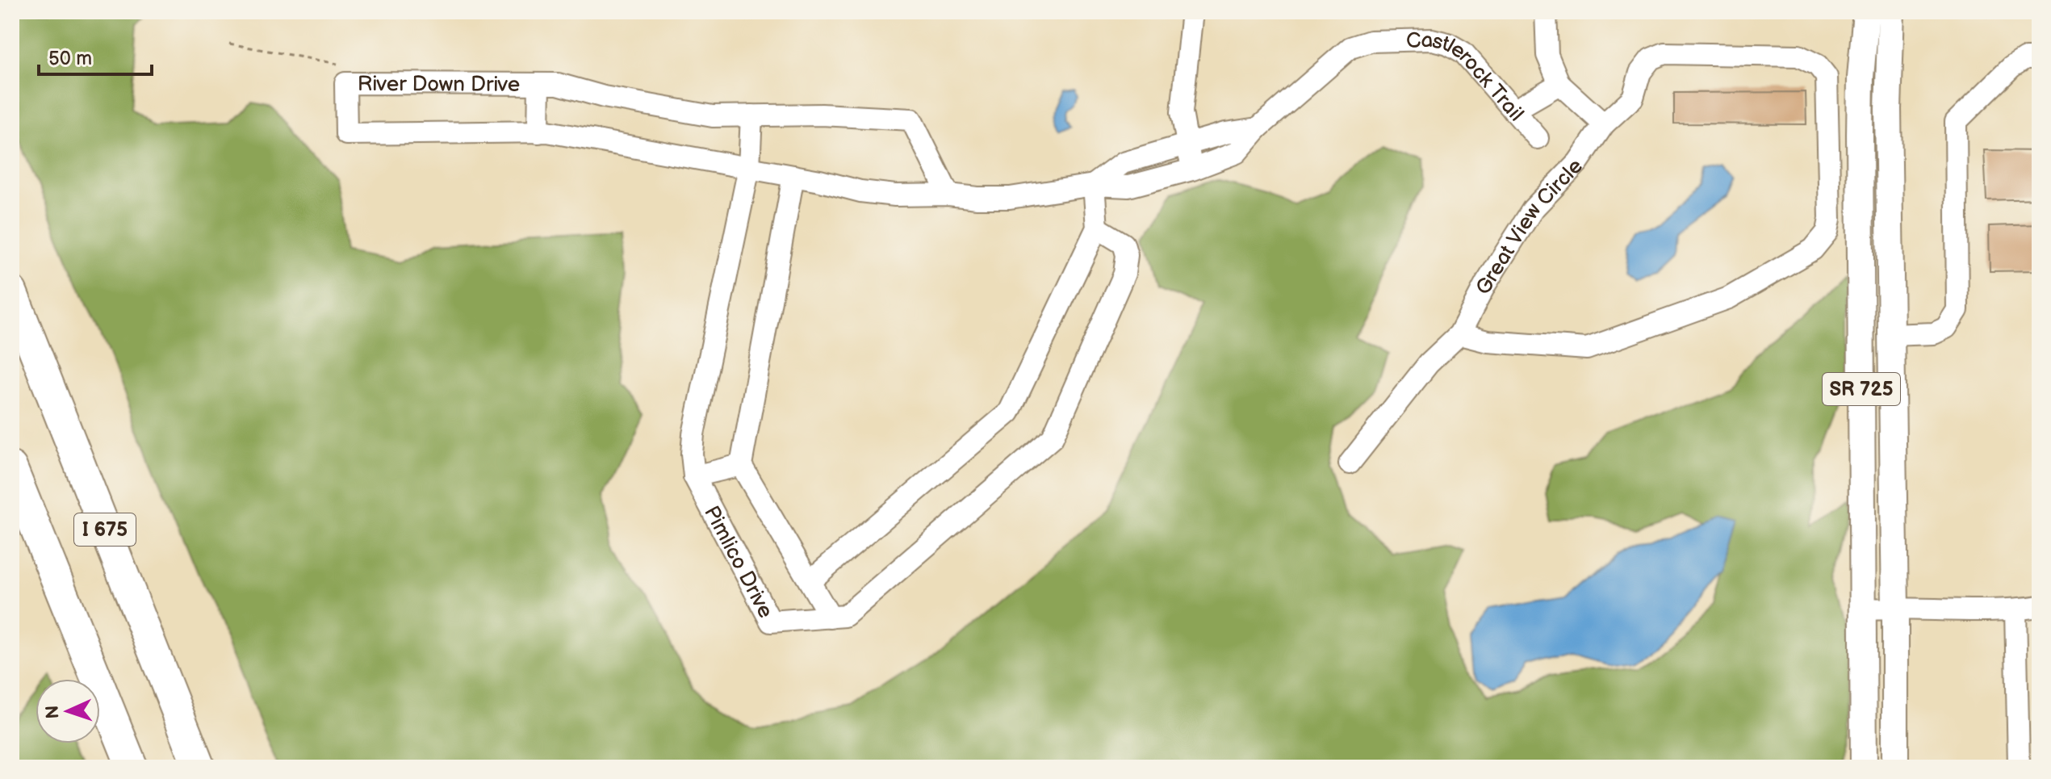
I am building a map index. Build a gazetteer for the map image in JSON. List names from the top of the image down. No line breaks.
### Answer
{"streets":{"highway":["I 675"],"main road":["SR 725"],"street":["River Down Drive","Castlerock Trail","Great View Circle","Pimlico Drive"]},"crossings":[["River Down Drive","Castlerock Trail"],["River Down Drive","Pimlico Drive"]],"scale_bar":"50 m","north":"left"}
